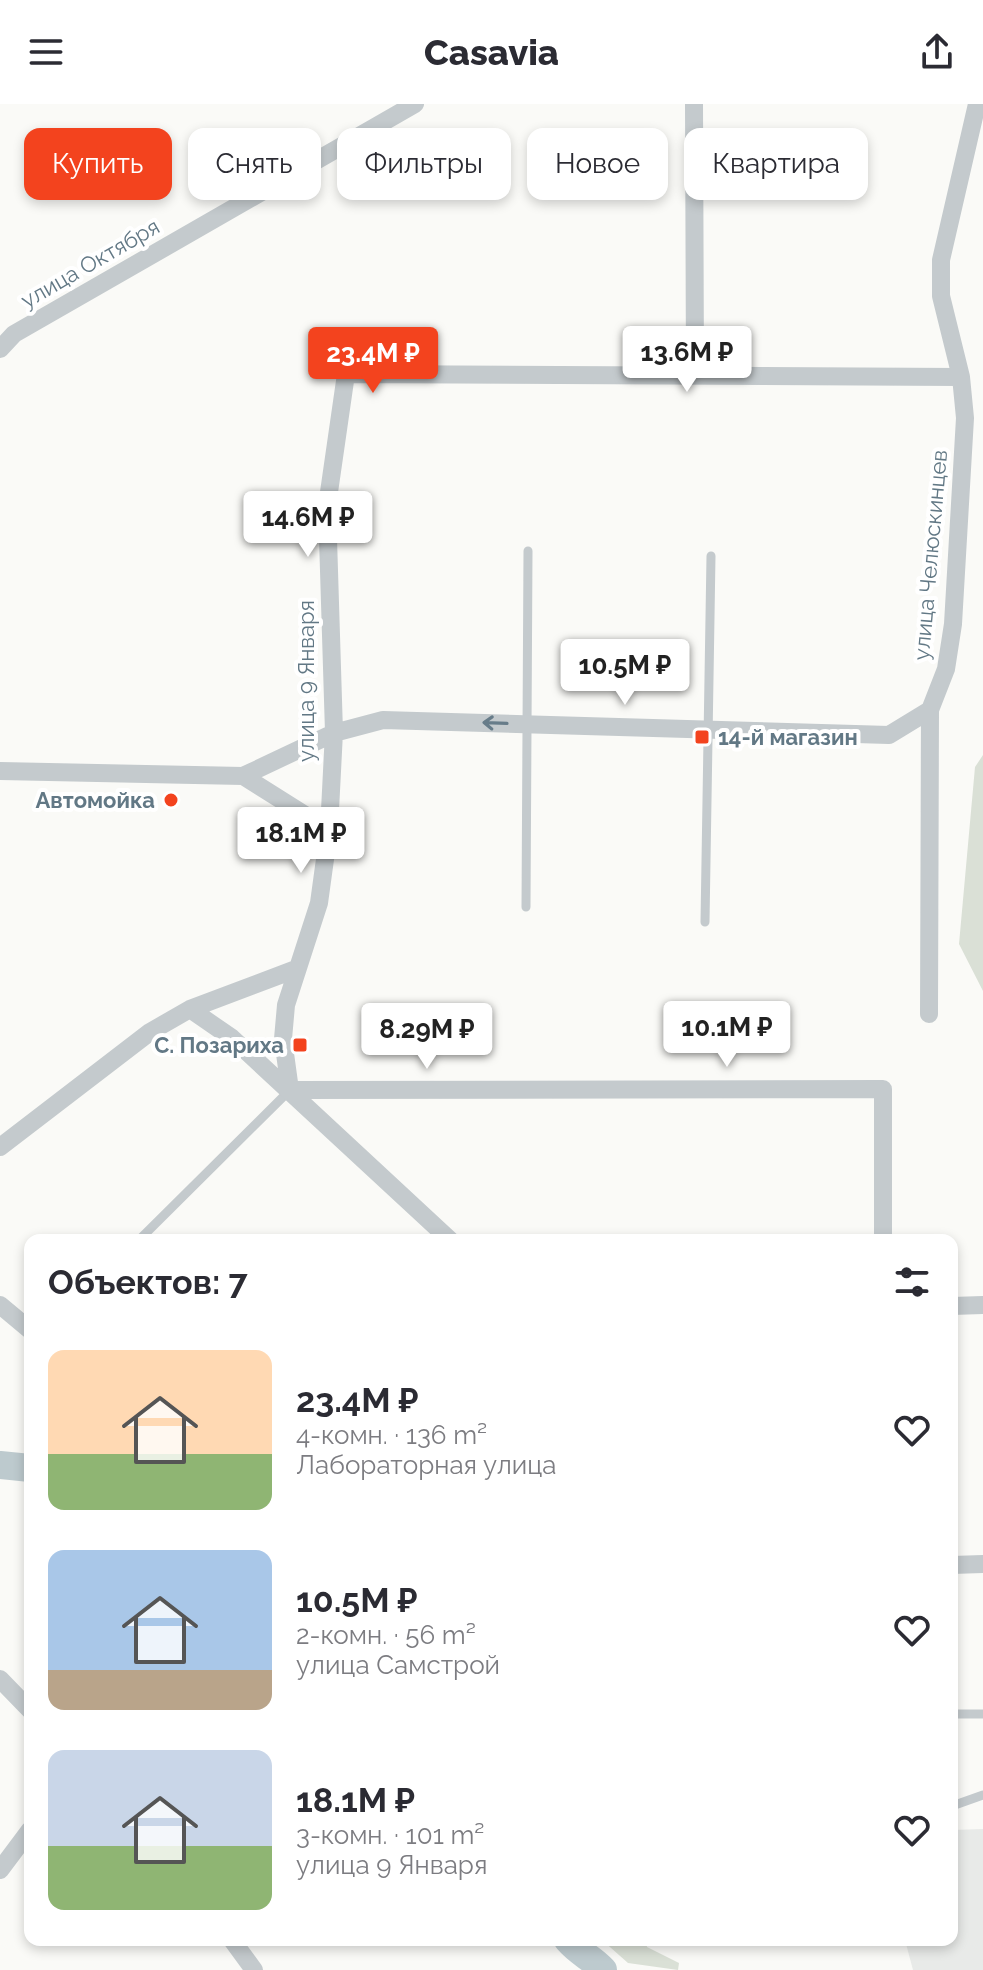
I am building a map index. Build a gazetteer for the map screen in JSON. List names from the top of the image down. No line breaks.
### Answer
{"streets":{"street":["улица Октября","улица Челюскинцев","улица 9 Января"]},"places":{"transit":["14-й магазин","С. Позариха"],"other":["Автомойка"]},"page":{"header":"Casavia","chip":["Купить","Снять","Фильтры","Новое","Квартира"],"price":["13.6M ₽","23.4M ₽","14.6M ₽","10.5M ₽","18.1M ₽","10.1M ₽","8.29M ₽"],"heading":"Объектов: 7","list":[{"name":"23.4M ₽","note":"4-комн. · 136 m² · Лабораторная улица"},{"name":"10.5M ₽","note":"2-комн. · 56 m² · улица Самстрой"},{"name":"18.1M ₽","note":"3-комн. · 101 m² · улица 9 Января"}]}}
